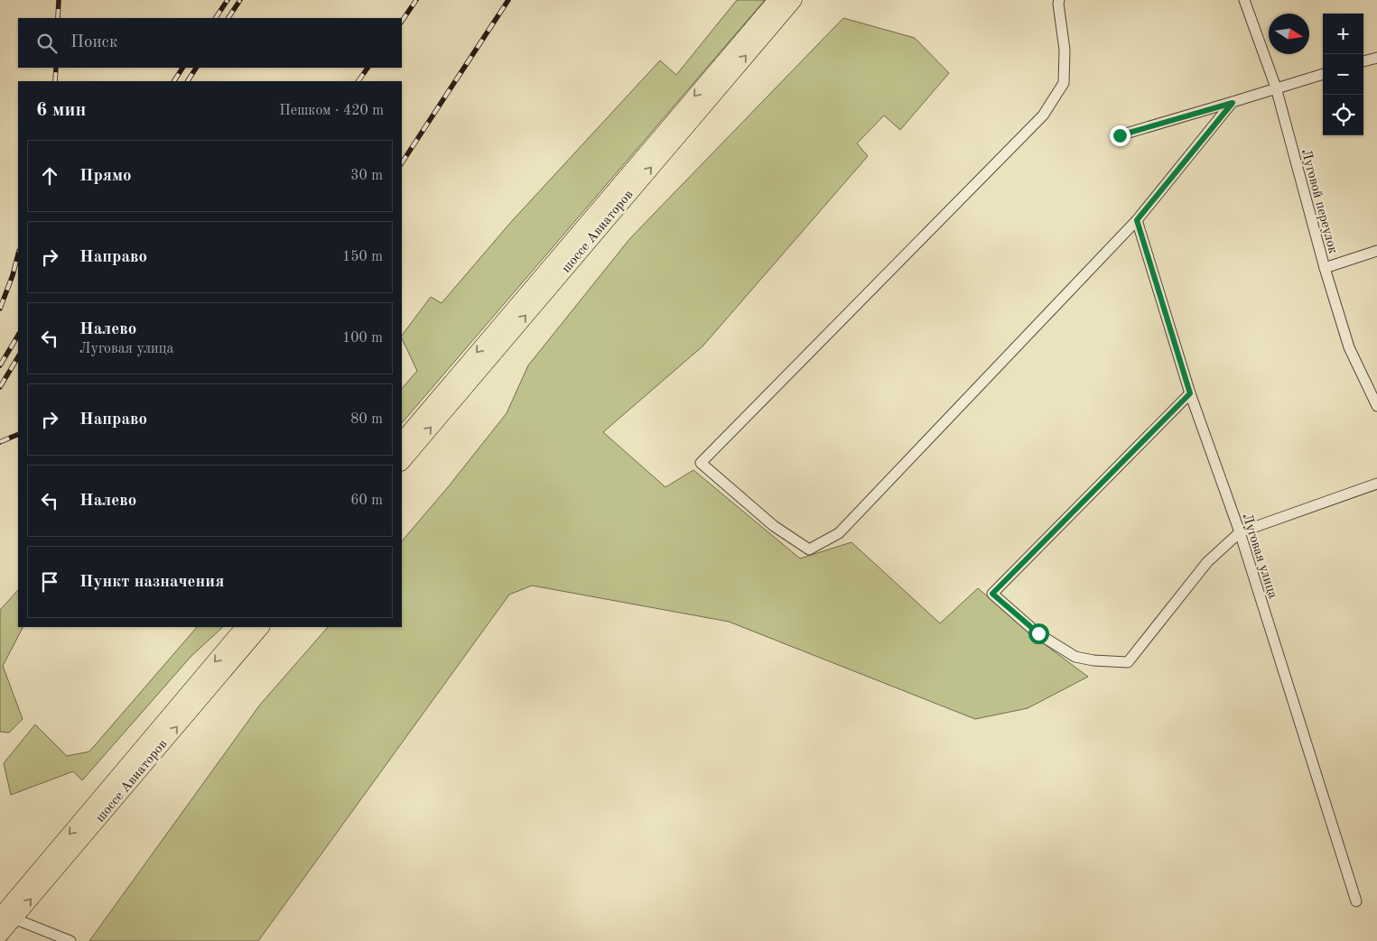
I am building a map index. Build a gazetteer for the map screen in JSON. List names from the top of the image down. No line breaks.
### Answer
{"streets":{"main road":["шоссе Авиаторов"],"street":["Луговой переулок","Луговая улица"]},"north":"right","page":{"map_buttons":["+","−"],"search":"Поиск","heading":["6 мин","Пешком · 420 m"],"list":[["Прямо","30 m"],["Направо","150 m"],["Налево","Луговая улица","100 m"],["Направо","80 m"],["Налево","60 m"],"Пункт назначения"]}}
